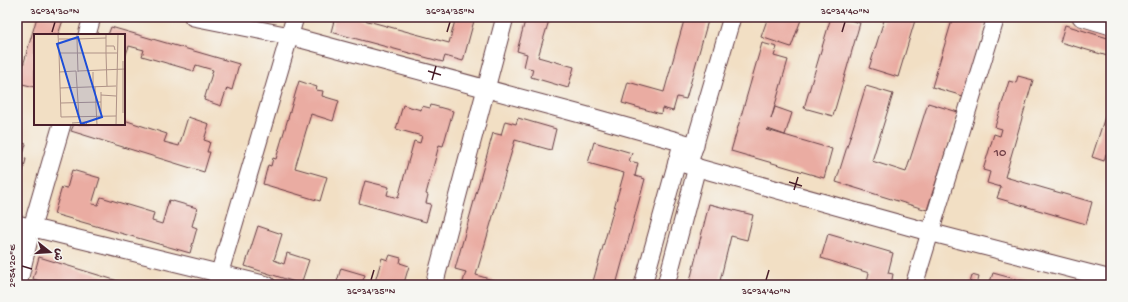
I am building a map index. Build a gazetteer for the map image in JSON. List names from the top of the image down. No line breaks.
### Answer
{"house_numbers":["10"],"north":"right","coordinates":["36°34'30\"N","36°34'35\"N","36°34'40\"N","2°54'20\"E"]}
